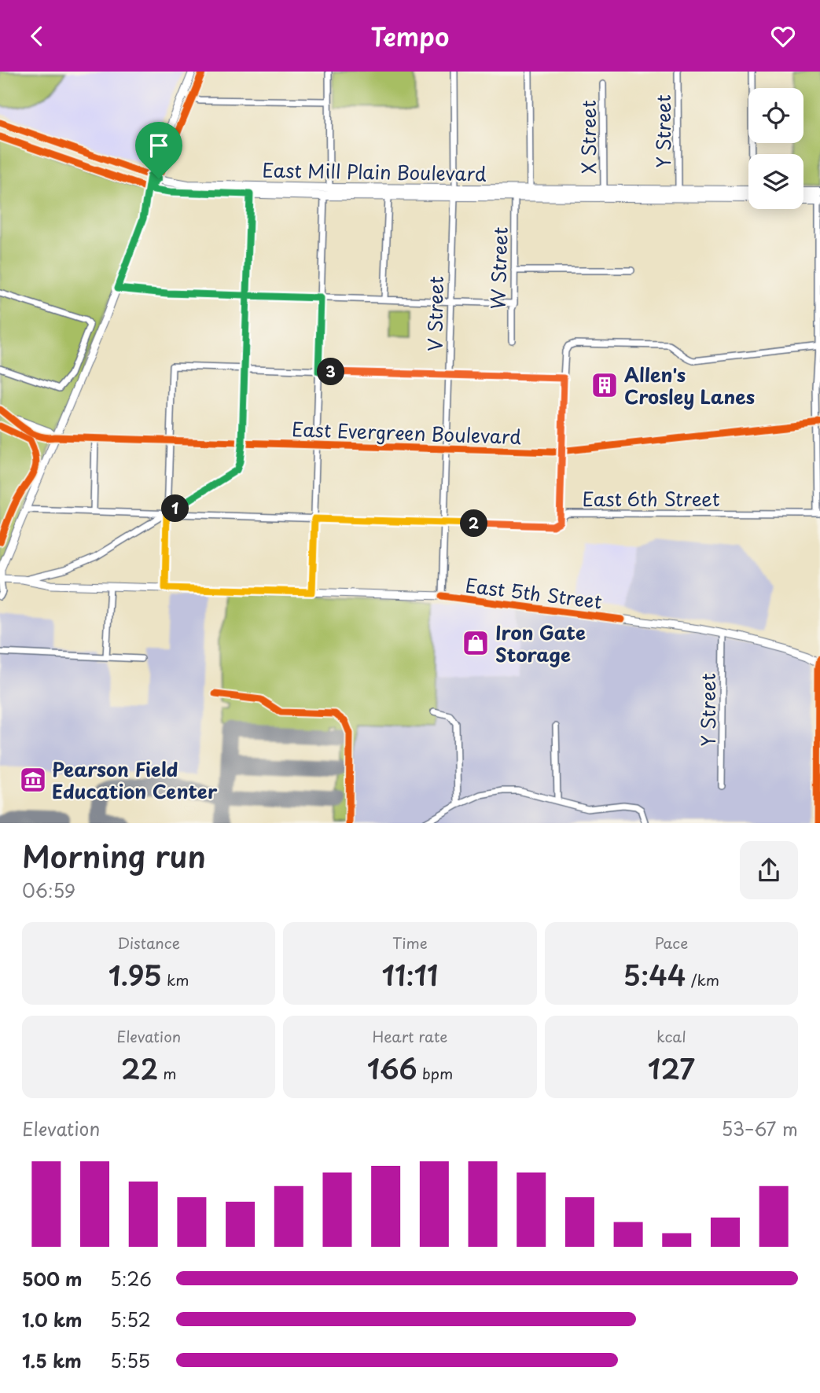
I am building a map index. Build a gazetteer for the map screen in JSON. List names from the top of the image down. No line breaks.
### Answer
{"streets":{"main road":["East Mill Plain Boulevard"],"street":["Y Street","X Street","W Street","V Street","East Evergreen Boulevard","East 6th Street","East 5th Street"]},"crossings":[["Y Street","East Mill Plain Boulevard"],["Y Street","East 5th Street"],["X Street","East Mill Plain Boulevard"],["East Mill Plain Boulevard","W Street"],["East Mill Plain Boulevard","V Street"],["V Street","East Evergreen Boulevard"],["V Street","East 6th Street"],["V Street","East 5th Street"]],"places":{"building":["Allen's Crosley Lanes"],"shop":["Iron Gate Storage"],"museum":["Pearson Field Education Center"]},"page":{"header":"Tempo","pins":["3","1","2"],"heading":["Morning run","06:59"],"stats":[["Distance","1.95 km"],["Time","11:11"],["Pace","5:44 /km"],["Elevation","22 m"],["Heart rate","166 bpm"],["kcal","127"]],"chart":["Elevation","53–67 m"],"list":[{"name":"500 m","note":"5:26"},{"name":"1.0 km","note":"5:52"},{"name":"1.5 km","note":"5:55"}]}}
